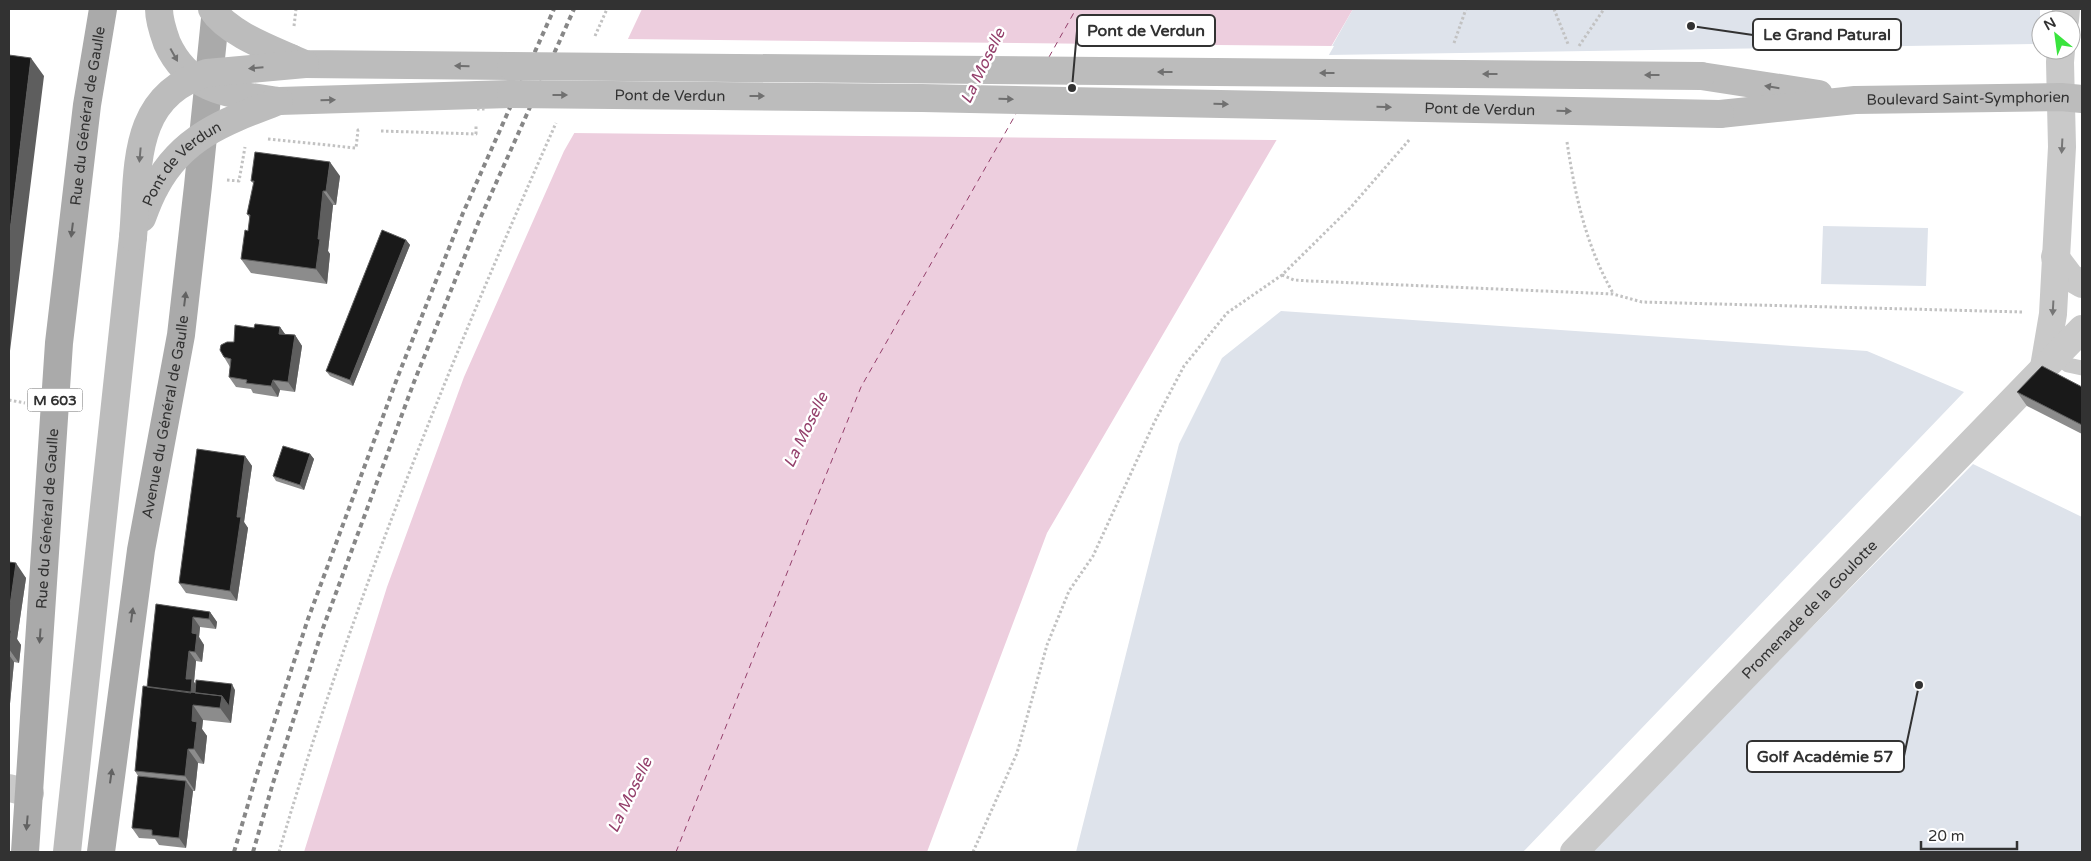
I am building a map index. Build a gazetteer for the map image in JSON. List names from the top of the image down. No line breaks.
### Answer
{"streets":{"main road":["Pont de Verdun","Boulevard Saint-Symphorien","Rue du Général de Gaulle","M 603","Avenue du Général de Gaulle"],"street":["Promenade de la Goulotte"]},"crossings":[["Pont de Verdun","Boulevard Saint-Symphorien"]],"water":["La Moselle"],"places":["Le Grand Patural","Pont de Verdun","Golf Académie 57"],"scale_bar":"20 m","north":"top left"}
